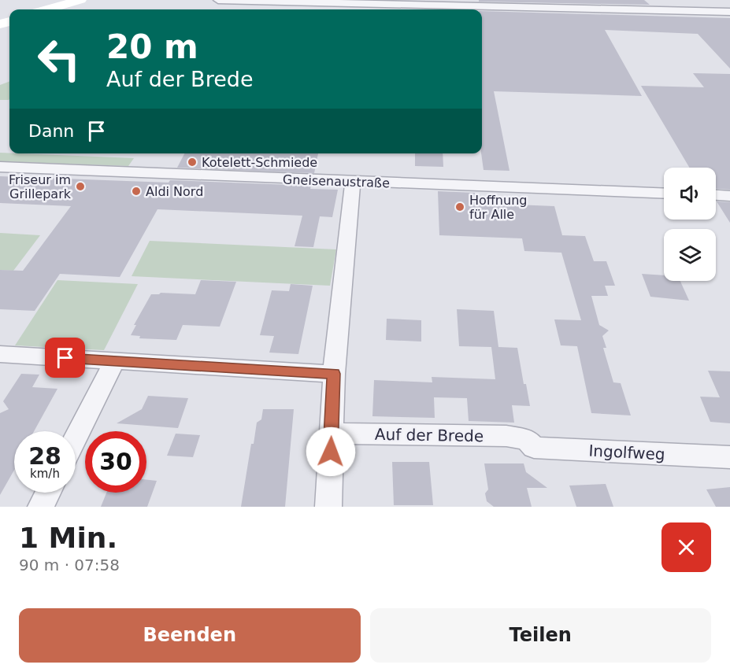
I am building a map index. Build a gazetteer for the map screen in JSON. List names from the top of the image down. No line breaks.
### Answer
{"streets":{"street":["Gneisenaustraße","Auf der Brede","Ingolfweg"]},"crossings":[["Auf der Brede","Ingolfweg"]],"places":["Kotelett-Schmiede","Friseur im Grillepark","Aldi Nord","Hoffnung für Alle"],"page":{"turn":["20 m","Auf der Brede"],"then":"Dann","speed":"28 km/h","limit":"30","heading":["1 Min.","90 m · 07:58"],"buttons":["Beenden","Teilen"]}}
